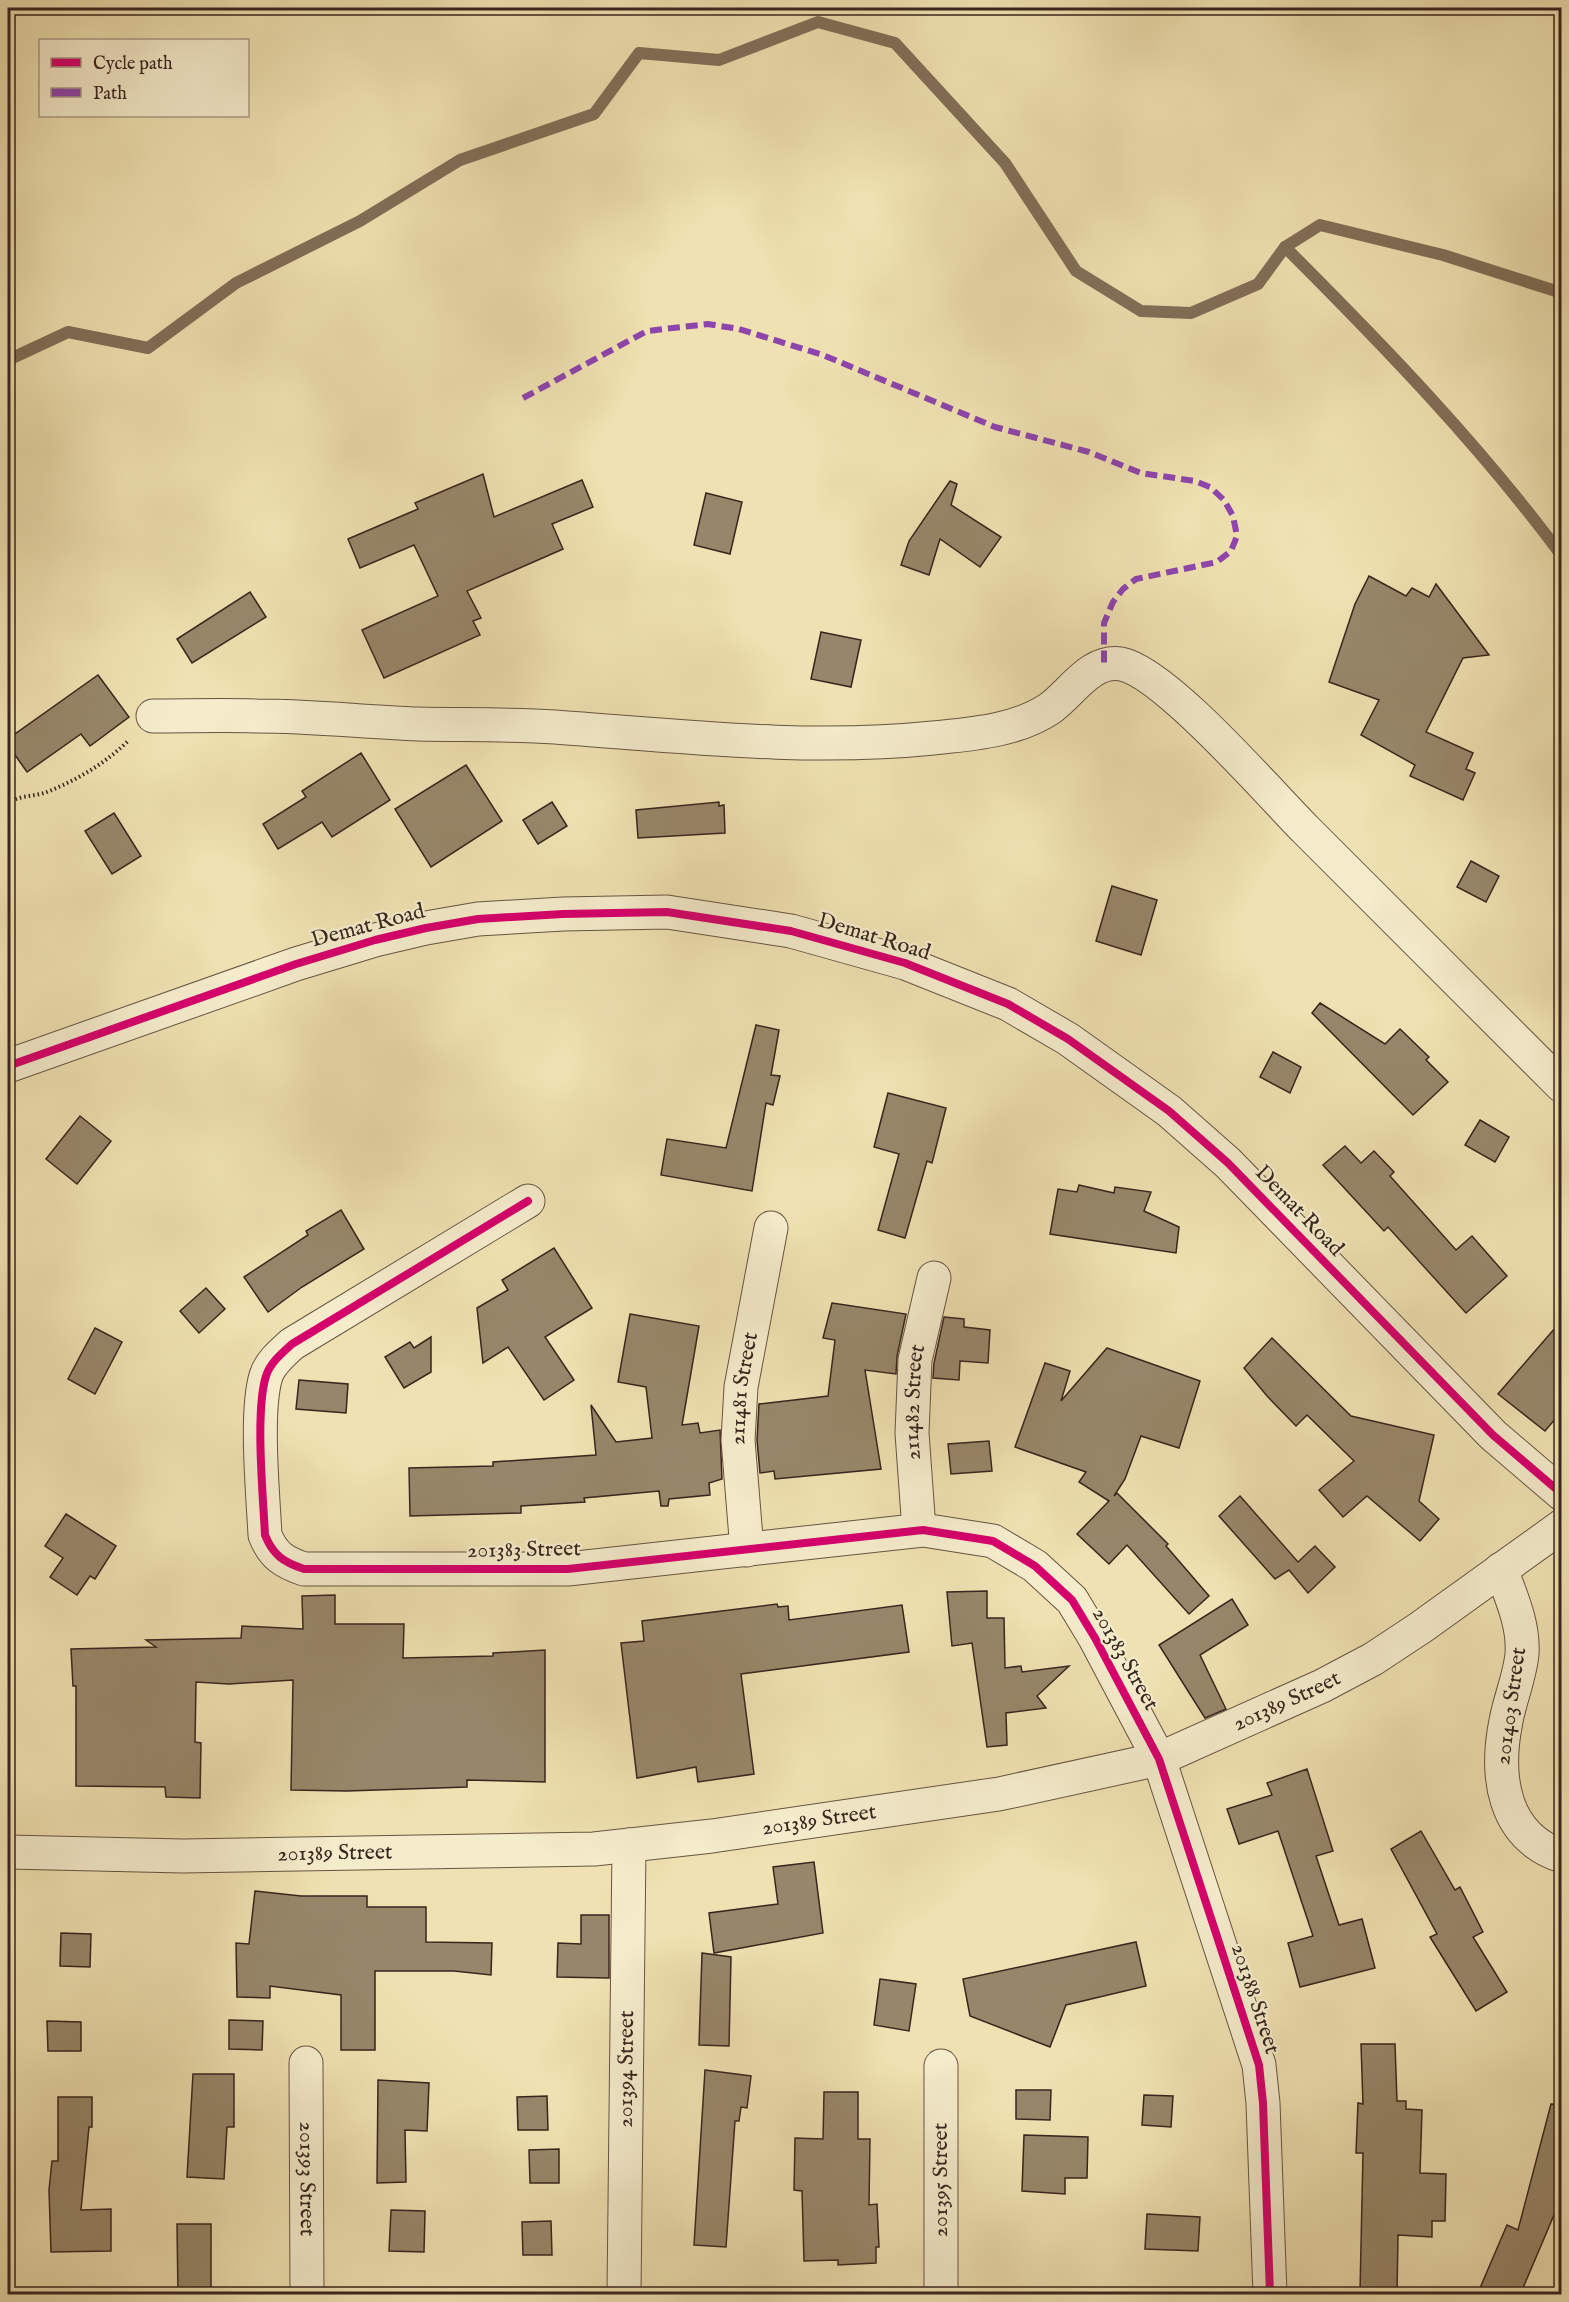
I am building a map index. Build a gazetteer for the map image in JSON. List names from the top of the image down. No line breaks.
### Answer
{"streets":{"street":["Demat Road","211481 Street","211482 Street","201383 Street","201389 Street","201403 Street","201388 Street","201394 Street","201393 Street","201395 Street"]},"crossings":[["211481 Street","201383 Street"],["211482 Street","201383 Street"],["201383 Street","201389 Street"],["201383 Street","201388 Street"],["201389 Street","201403 Street"],["201389 Street","201388 Street"],["201389 Street","201394 Street"]],"legend":["Cycle path","Path"]}
